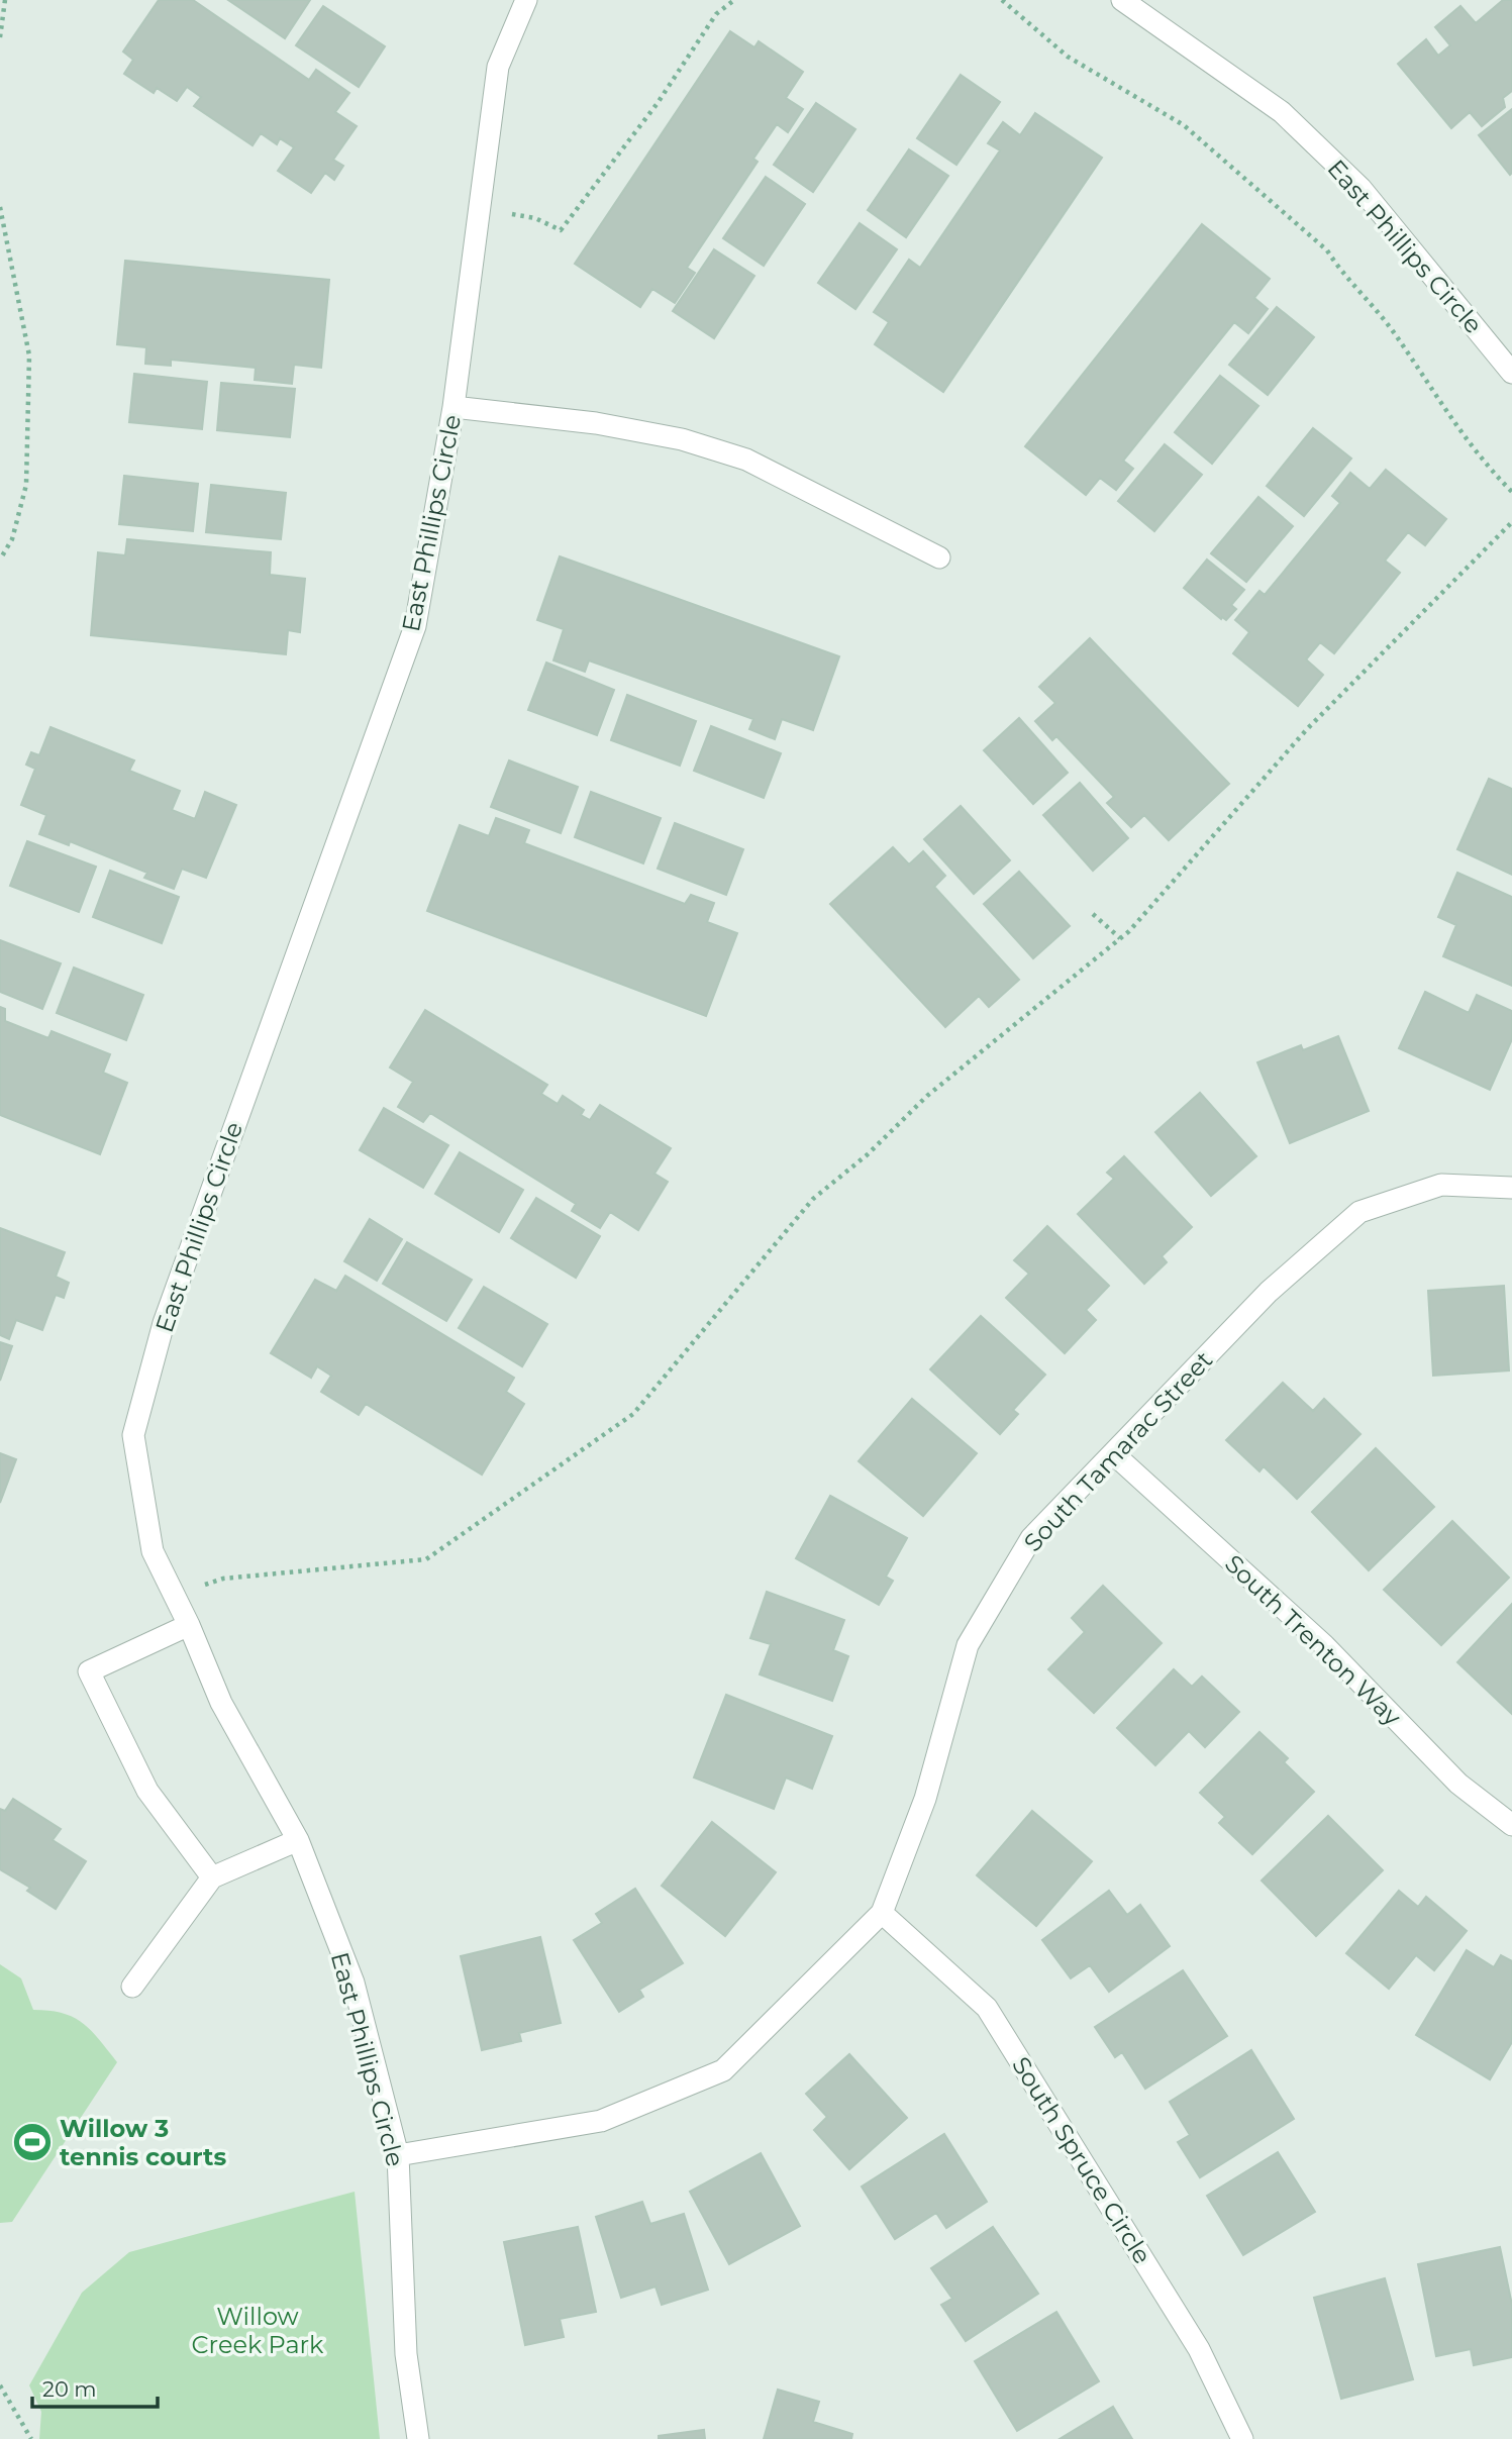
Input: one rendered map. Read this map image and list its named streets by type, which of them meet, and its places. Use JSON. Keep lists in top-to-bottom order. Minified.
{"streets":{"street":["East Phillips Circle","South Tamarac Street","South Trenton Way","South Spruce Circle"]},"crossings":[["East Phillips Circle","South Tamarac Street"],["South Tamarac Street","South Trenton Way"],["South Tamarac Street","South Spruce Circle"]],"parks":["Willow Creek Park"],"places":{"sports":["Willow 3 tennis courts"]},"scale_bar":"20 m"}
